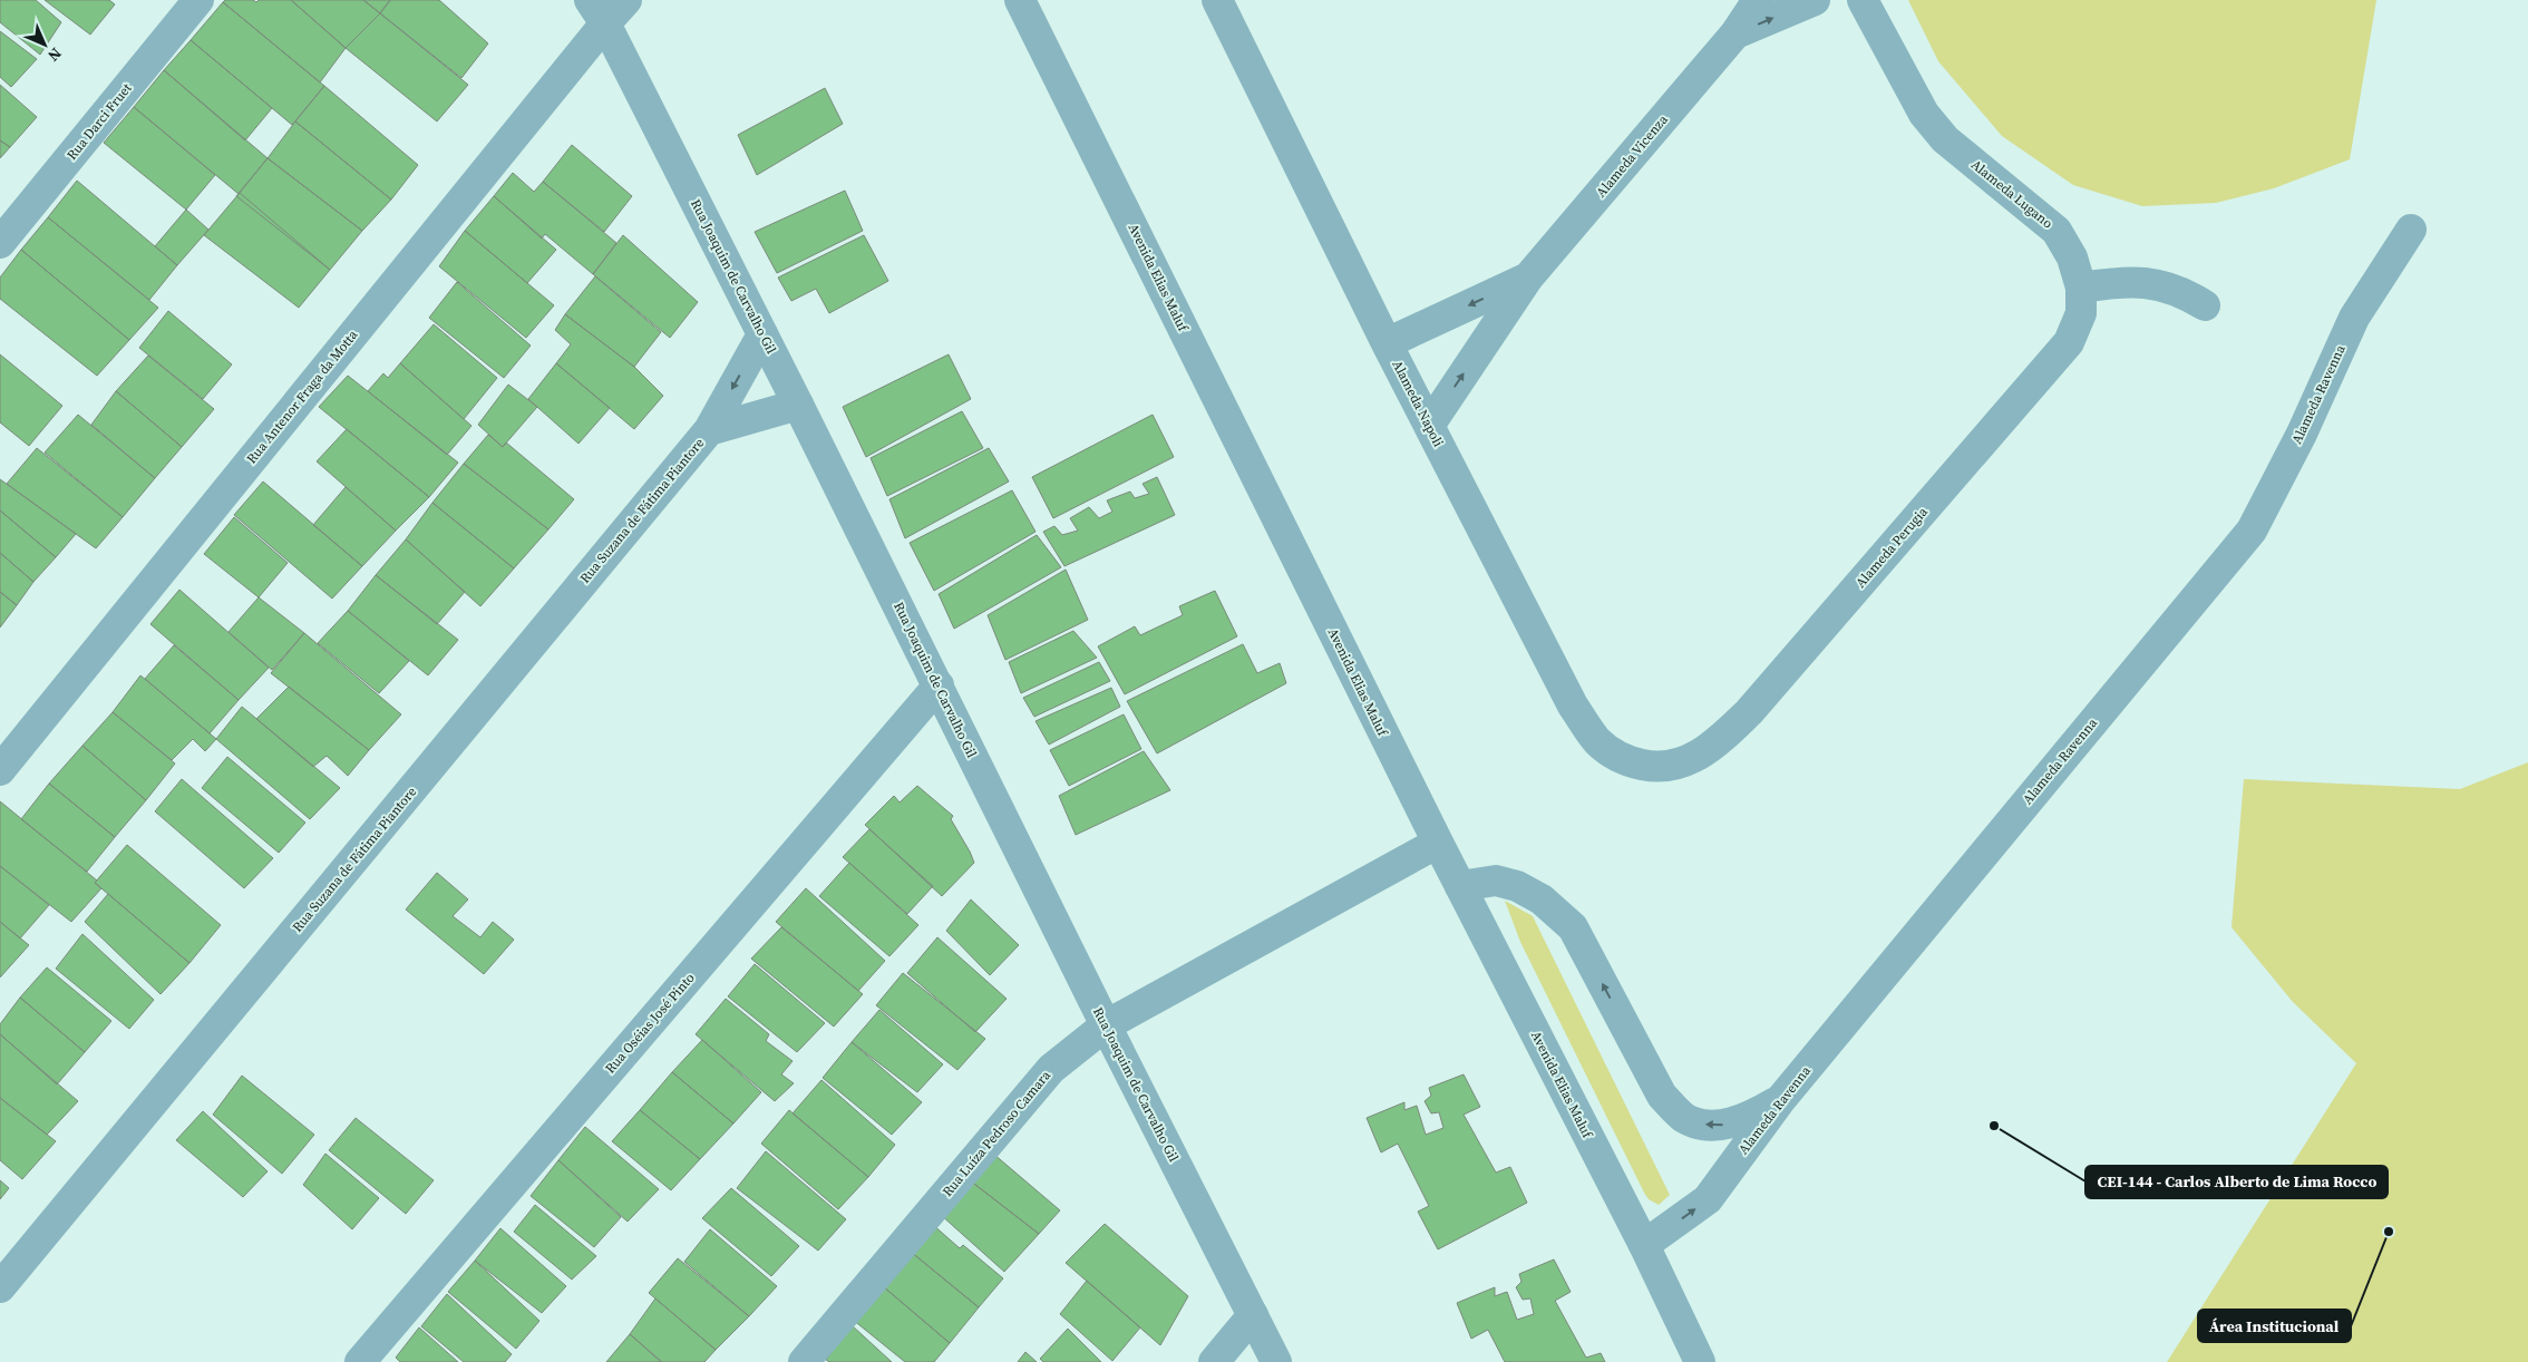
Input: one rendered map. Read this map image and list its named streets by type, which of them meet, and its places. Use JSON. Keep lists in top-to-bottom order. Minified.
{"streets":{"street":["Rua Darci Fruet","Alameda Vicenza","Alameda Lugano","Rua Joaquim de Carvalho Gil","Avenida Elias Maluf","Alameda Ravenna","Rua Antenor Fraga da Motta","Alameda Napoli","Rua Suzana de Fátima Piantore","Alameda Perugia","Rua Oséias José Pinto","Rua Luíza Pedroso Camara"]},"crossings":[["Alameda Vicenza","Alameda Napoli"],["Alameda Lugano","Alameda Perugia"],["Rua Joaquim de Carvalho Gil","Rua Antenor Fraga da Motta"],["Rua Joaquim de Carvalho Gil","Rua Suzana de Fátima Piantore"],["Rua Joaquim de Carvalho Gil","Rua Oséias José Pinto"],["Rua Joaquim de Carvalho Gil","Rua Luíza Pedroso Camara"],["Avenida Elias Maluf","Alameda Ravenna"],["Avenida Elias Maluf","Rua Luíza Pedroso Camara"],["Alameda Napoli","Alameda Perugia"]],"places":["CEI-144 - Carlos Alberto de Lima Rocco","Área Institucional"],"north":"bottom right"}
